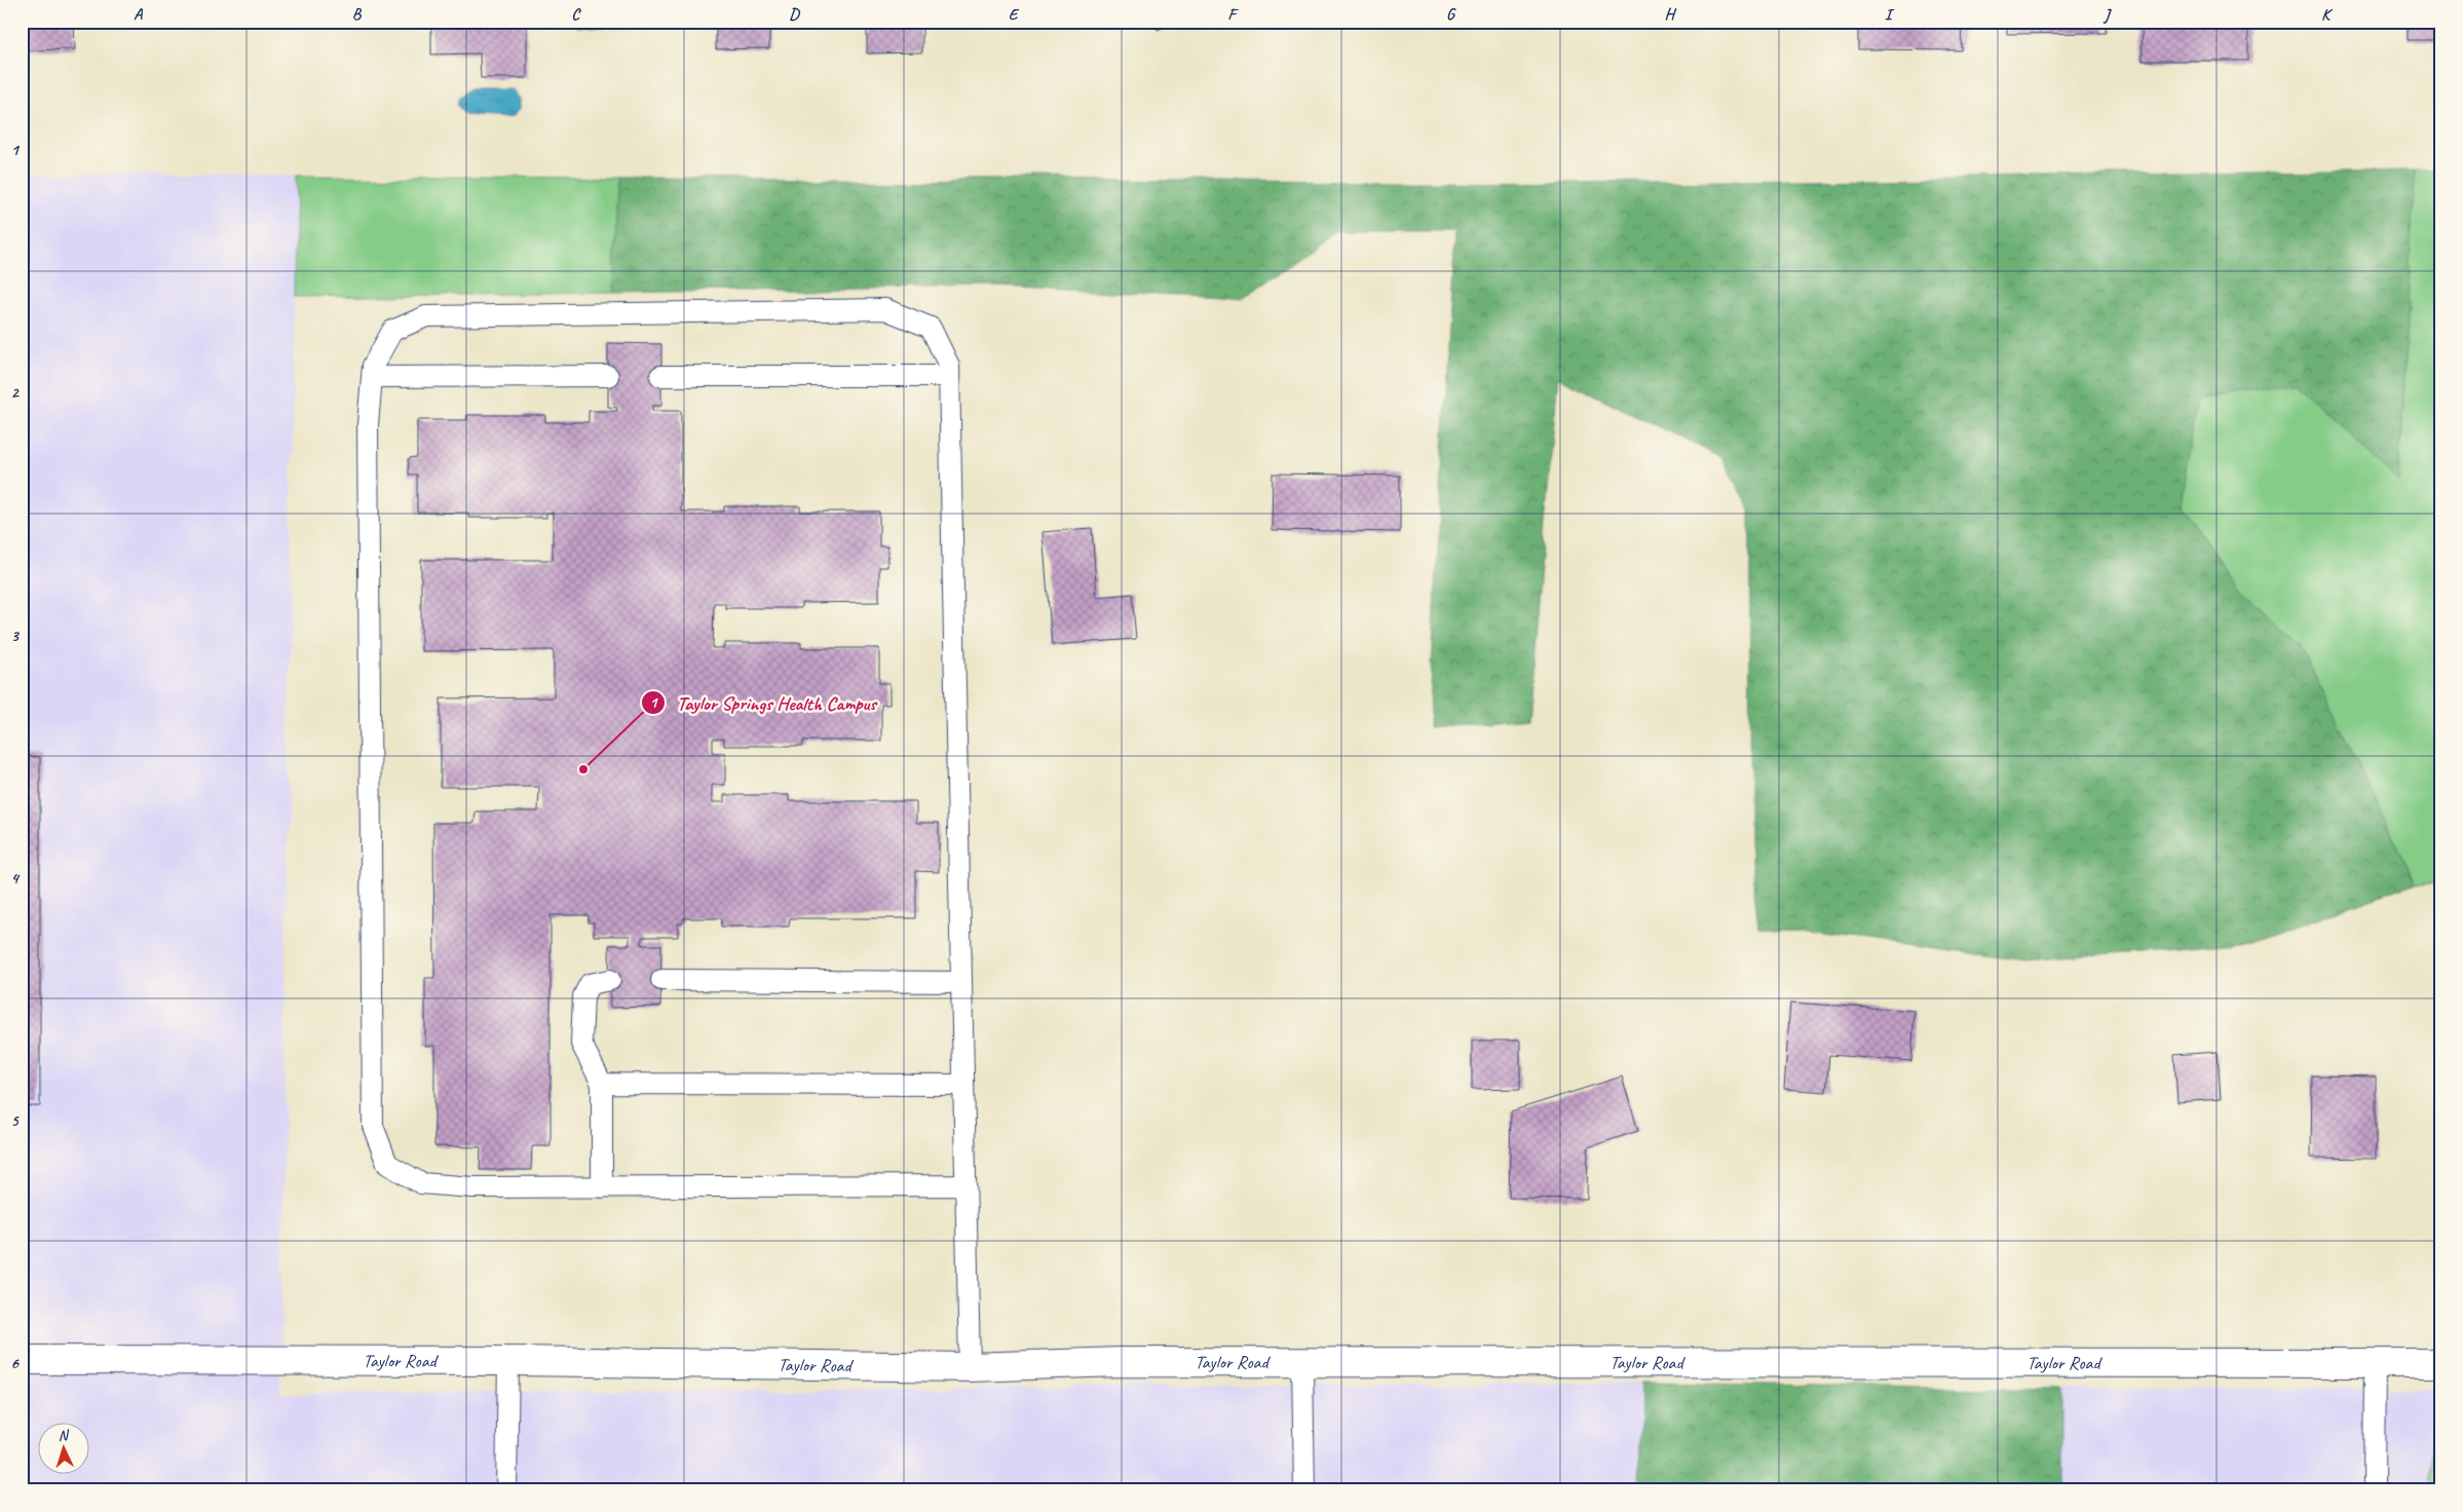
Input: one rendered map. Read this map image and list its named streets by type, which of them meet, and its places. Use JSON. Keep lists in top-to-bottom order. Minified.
{"streets":{"main road":["Taylor Road"]},"places":["Taylor Springs Health Campus"],"north":"top","grid":{"columns":["A","B","C","D","E","F","G","H","I","J","K"],"rows":["1","2","3","4","5","6"]}}
